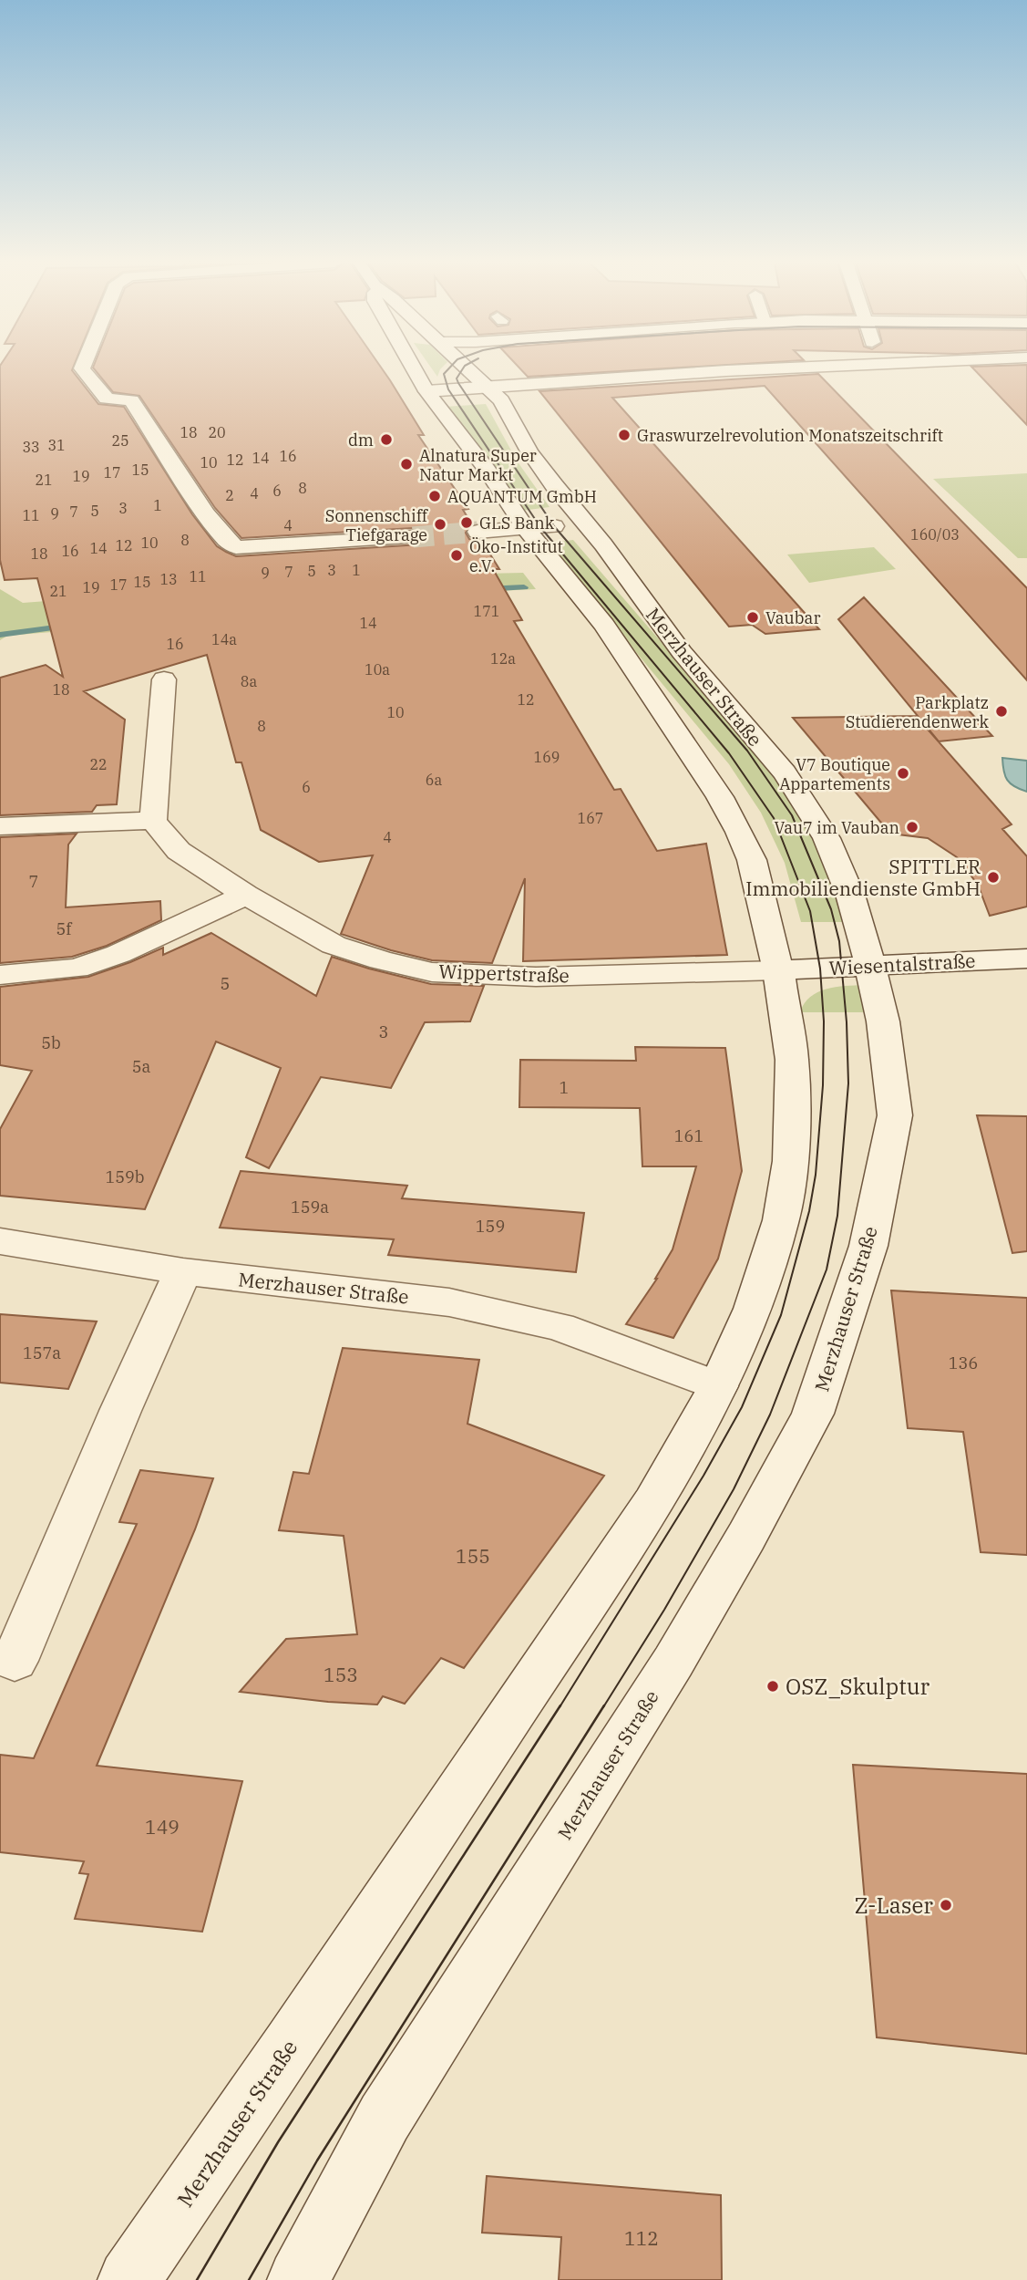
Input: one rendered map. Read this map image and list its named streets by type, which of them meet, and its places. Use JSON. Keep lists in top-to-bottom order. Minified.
{"streets":{"main road":["Merzhauser Straße","Wiesentalstraße","Wippertstraße"]},"crossings":[["Merzhauser Straße","Wiesentalstraße"],["Merzhauser Straße","Wippertstraße"],["Wiesentalstraße","Wippertstraße"]],"places":["Graswurzelrevolution Monatszeitschrift","dm","Alnatura Super Natur Markt","AQUANTUM GmbH","GLS Bank","Sonnenschiff Tiefgarage","Öko-Institut e.V.","Vaubar","Parkplatz Studierendenwerk","V7 Boutique Appartements","Vau7 im Vauban","SPITTLER Immobiliendienste GmbH","OSZ_Skulptur","Z-Laser"],"house_numbers":["18","20","25","31","33","16","14","12","10","15","17","19","21","8","6","4","2","1","3","5","7","9","11","4","160/03","8","10","12","14","16","18","3","1","5","7","9","11","13","15","17","19","21","171","14","14a","16","12a","10a","8a","18","12","10","8","169","22","6a","6","167","4","7","5f","5","3","5b","5a","1","161","159b","159a","159","157a","136","155","153","149","112"]}
